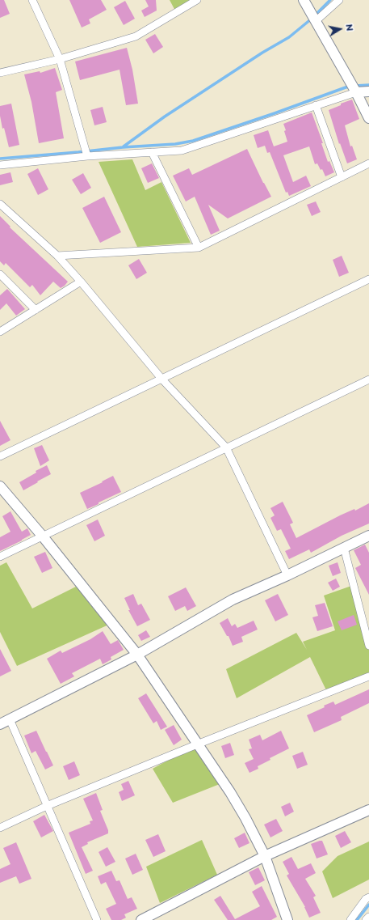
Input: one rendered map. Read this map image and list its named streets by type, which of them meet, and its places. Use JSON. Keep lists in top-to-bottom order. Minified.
{"north":"right"}
